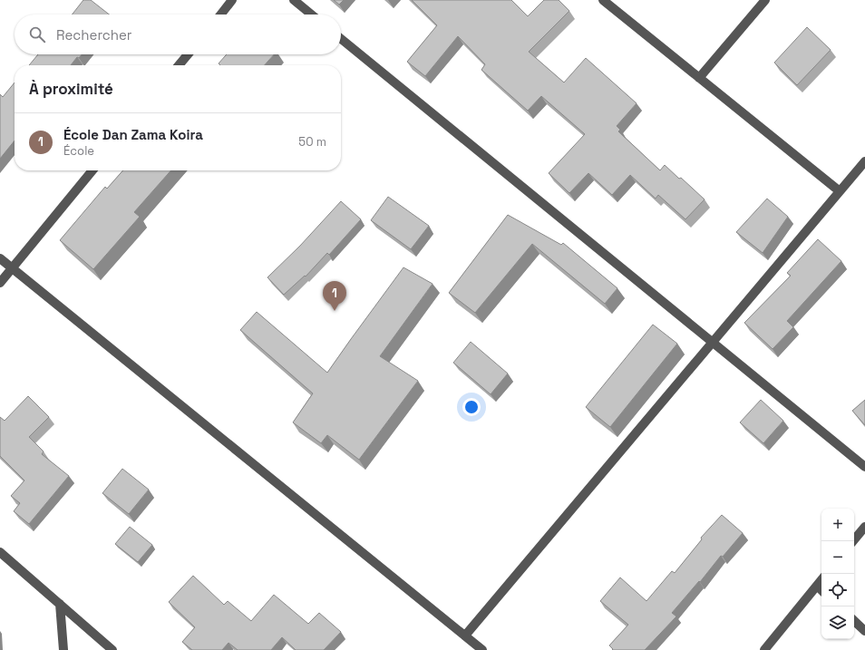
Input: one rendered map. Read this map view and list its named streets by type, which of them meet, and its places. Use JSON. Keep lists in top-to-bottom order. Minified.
{"page":{"search":"Rechercher","heading":"À proximité","list":[{"mark":"1","name":"École Dan Zama Koira","note":"École","value":"50 m"}],"pins":"1","map_buttons":["+","−"]}}
